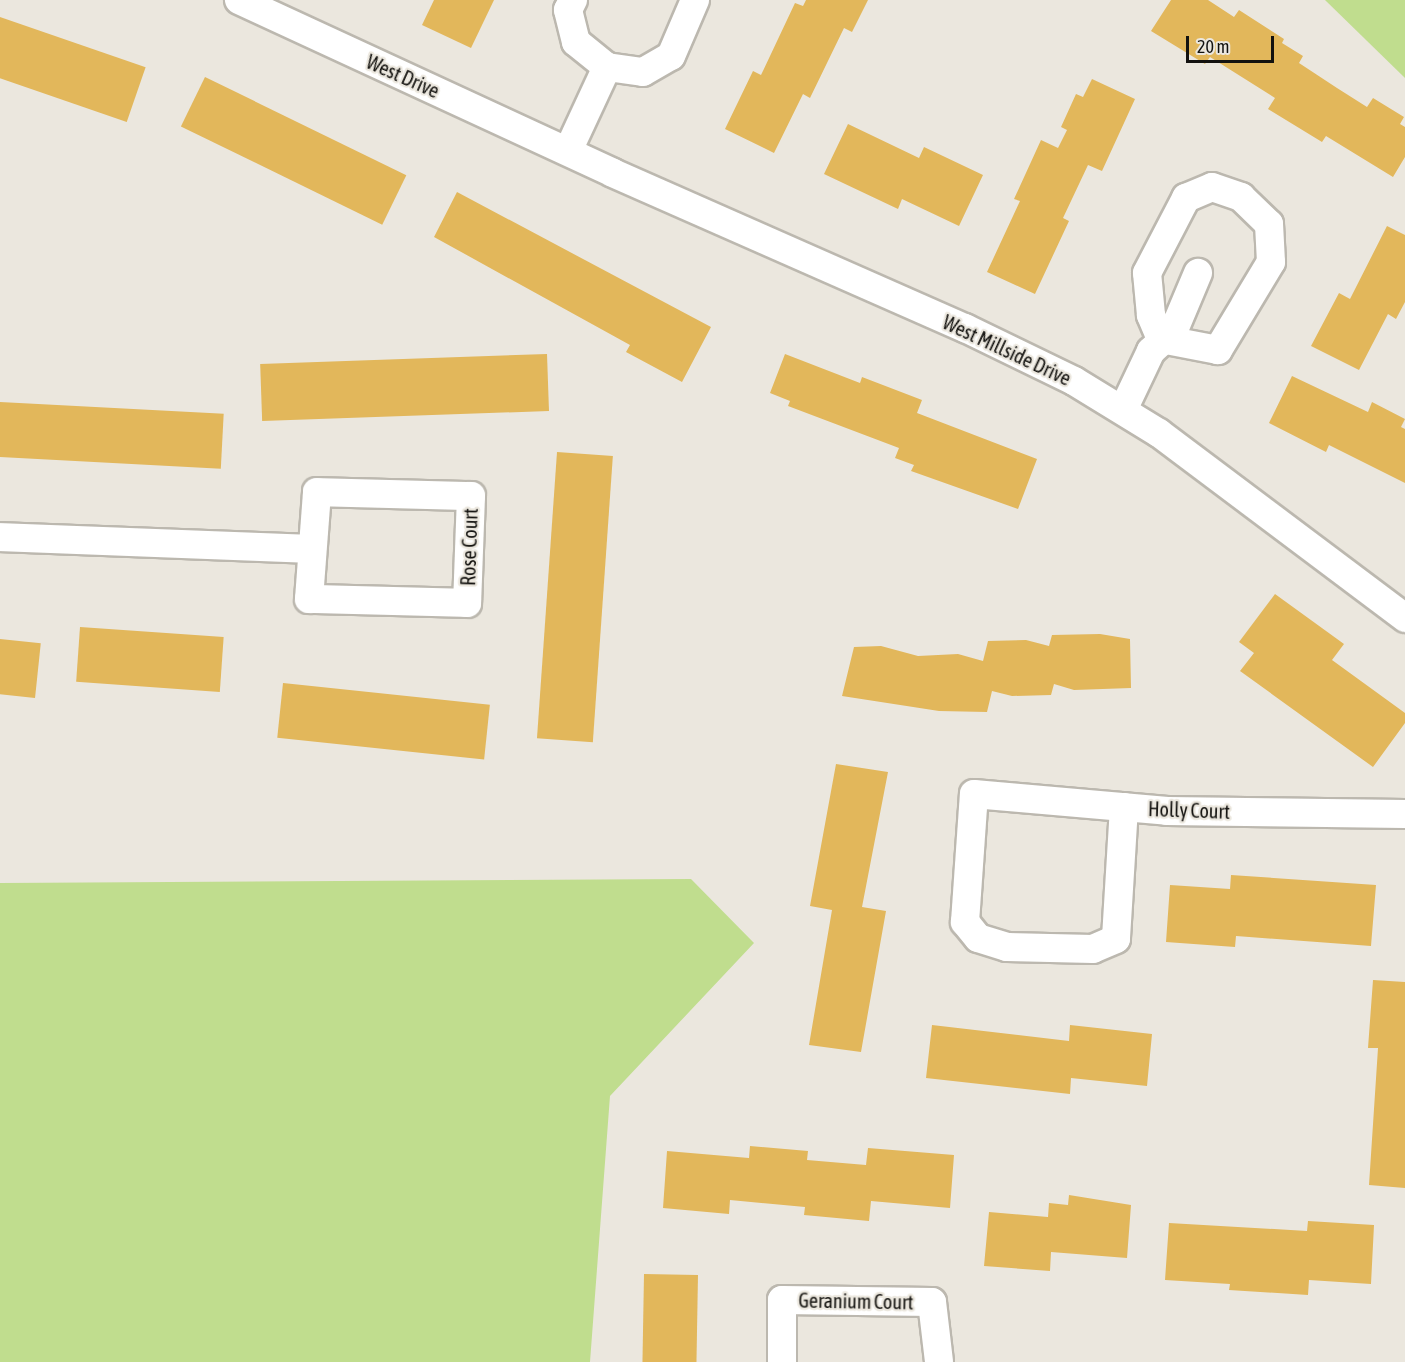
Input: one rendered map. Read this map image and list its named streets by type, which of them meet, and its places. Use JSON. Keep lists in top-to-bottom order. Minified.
{"streets":{"street":["West Drive","West Millside Drive","Rose Court","Holly Court","Geranium Court"]},"crossings":[["West Drive","West Millside Drive"]],"scale_bar":"20 m"}
